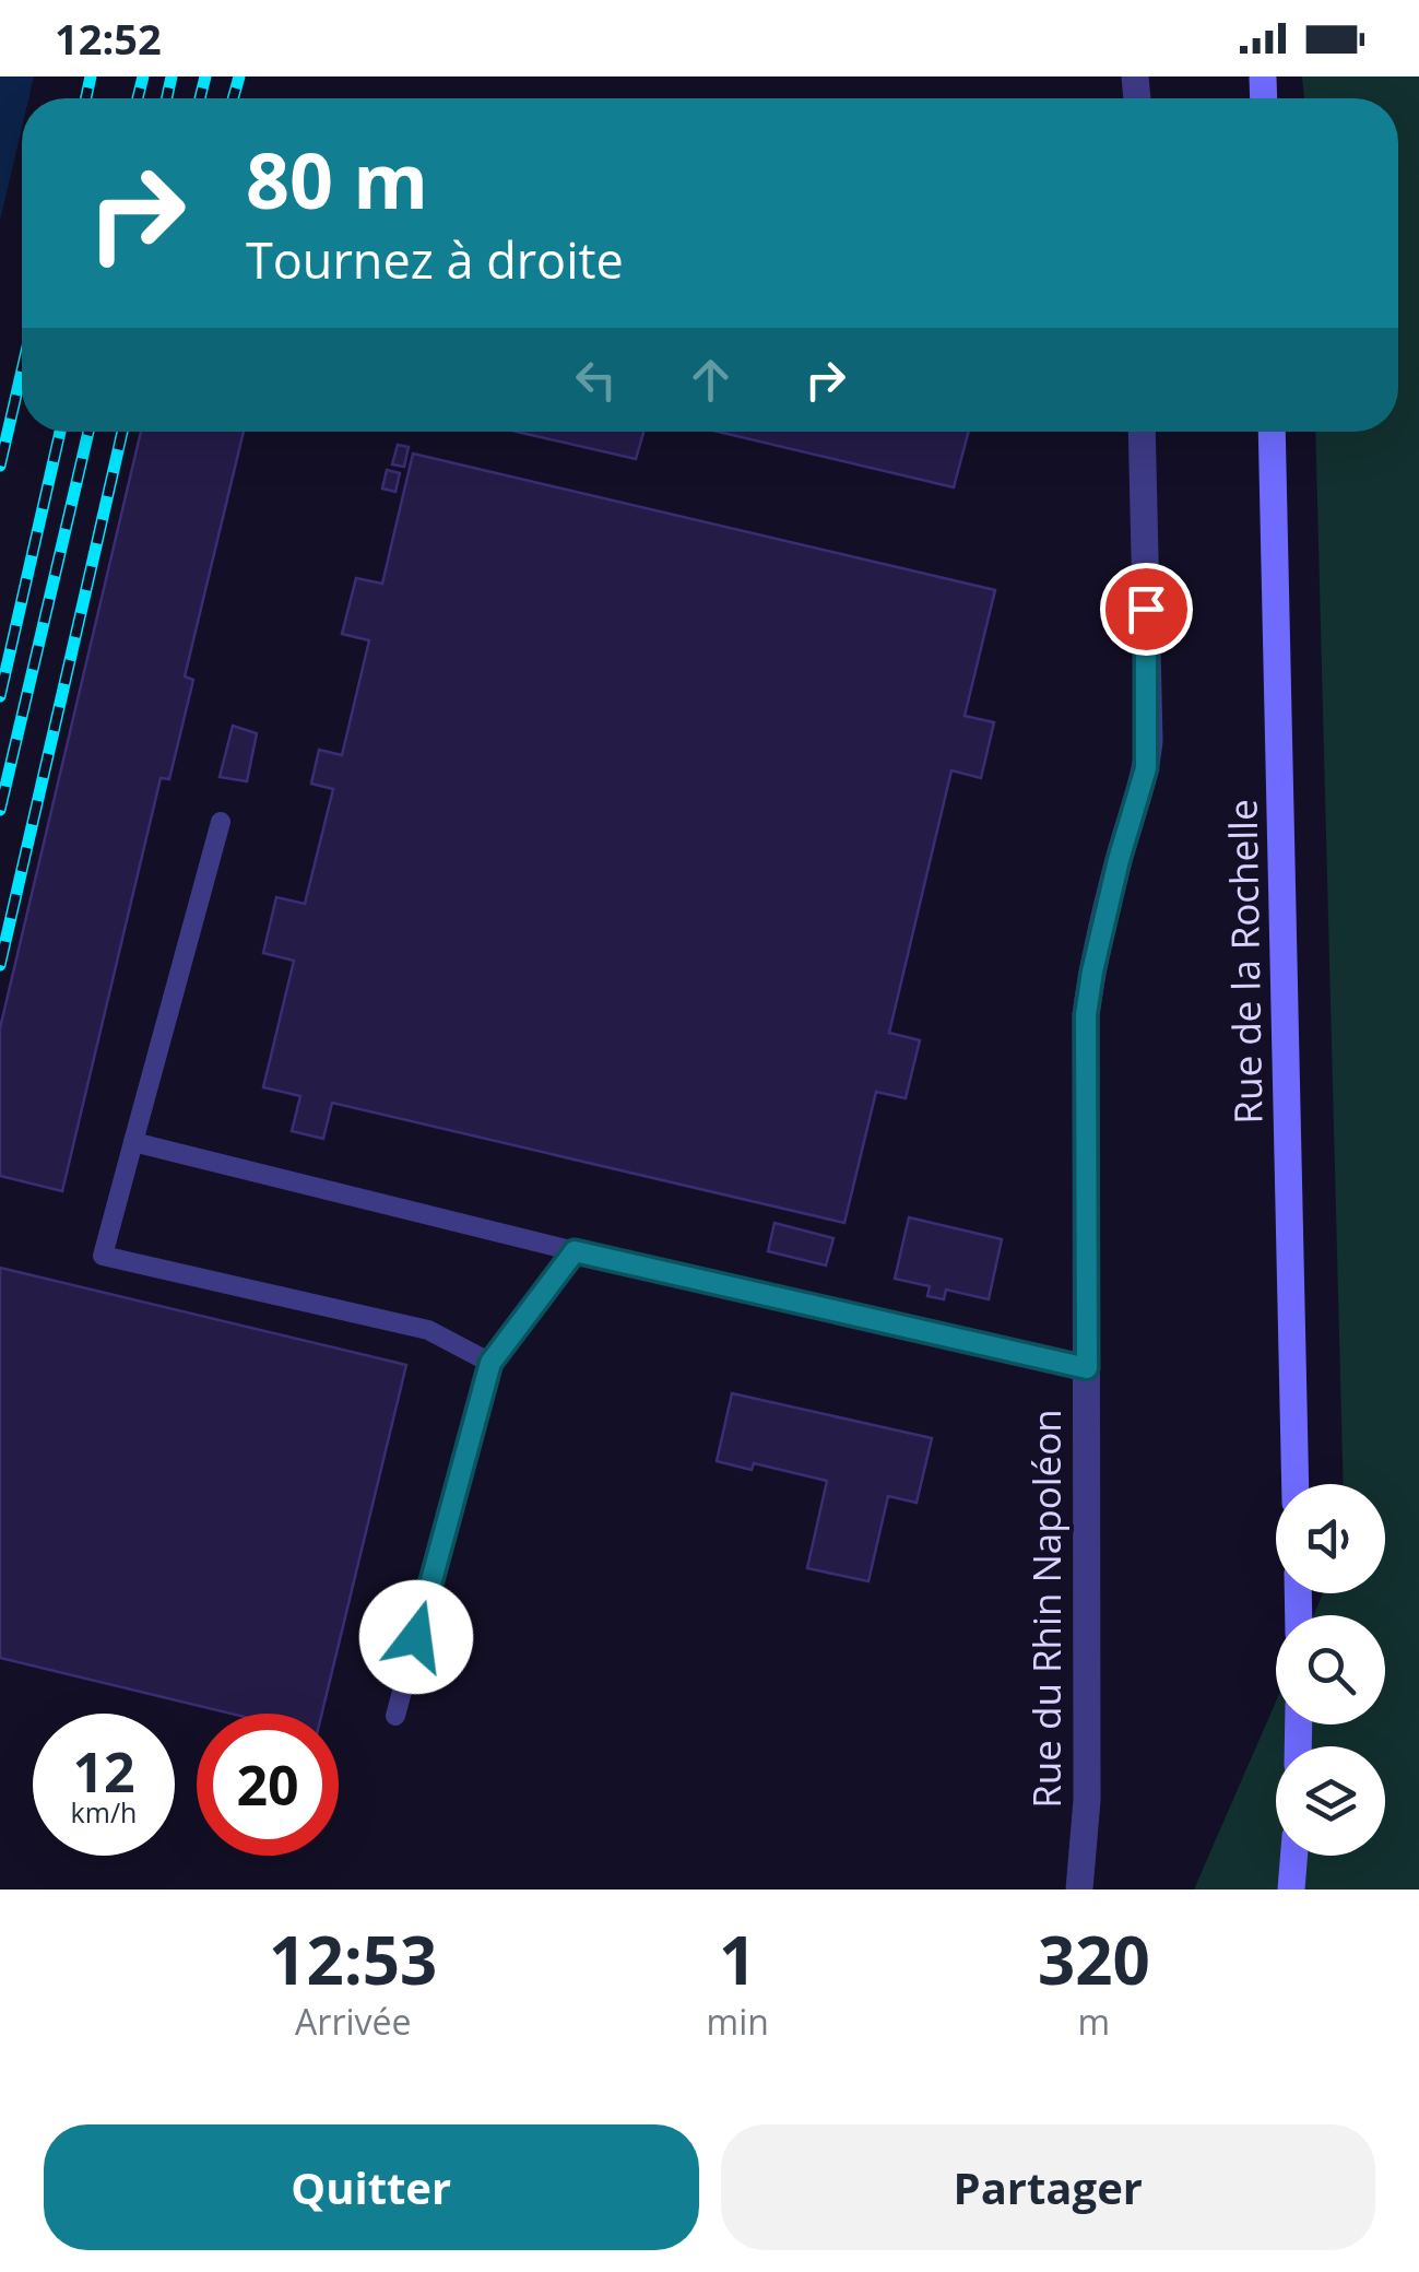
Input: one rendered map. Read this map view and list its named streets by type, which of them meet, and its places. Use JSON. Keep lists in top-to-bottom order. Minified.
{"streets":{"main road":["Rue de la Rochelle"],"street":["Rue du Rhin Napoléon"]},"page":{"status":"12:52","turn":["80 m","Tournez à droite"],"speed":"12 km/h","limit":"20","eta":["12:53","Arrivée","1","min","320","m"],"buttons":["Quitter","Partager"]}}
